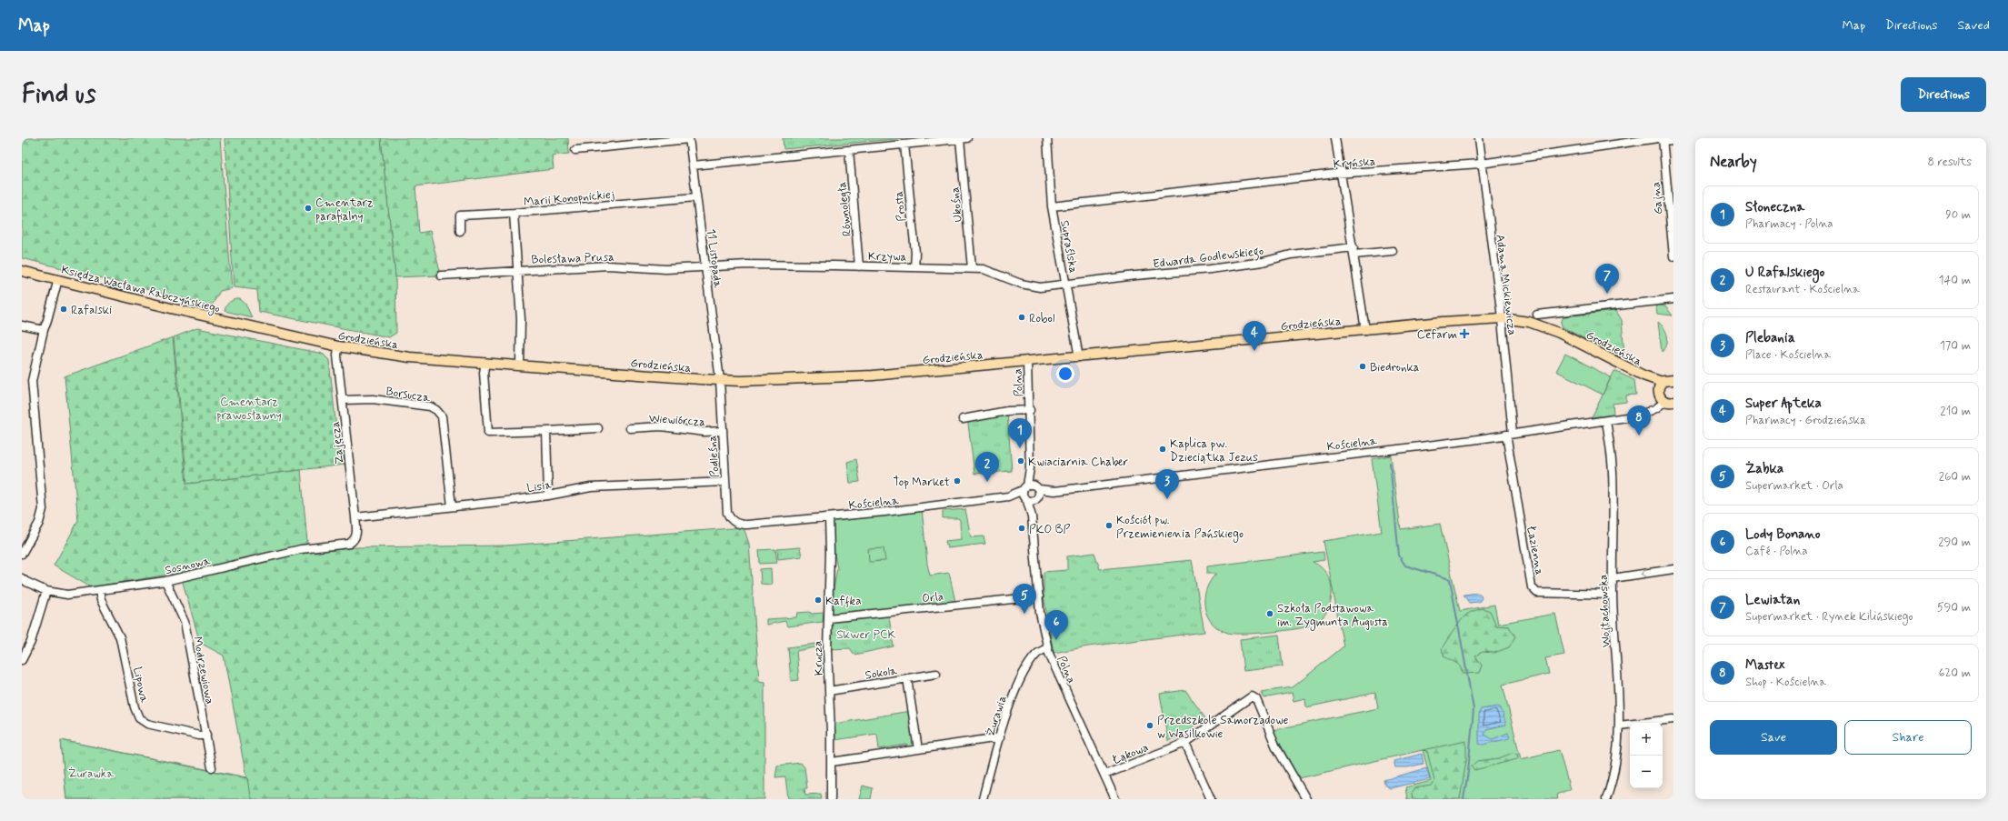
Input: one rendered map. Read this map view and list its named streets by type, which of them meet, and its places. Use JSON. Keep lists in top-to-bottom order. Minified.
{"streets":{"main road":["Księdza Wacława Rabczyńskiego","Grodzieńska"],"street":["Kryńska","Marii Konopnickiej","Gajna","Ukośna","Prosta","Równoległa","Supraślska","Krzywa","Edwarda Godlewskiego","Bolesława Prusa","11 Listopada","Adama Mickiewicza","Polna","Borsucza","Wiewiórcza","Zajęcza","Kościelna","Podleśna","Lisia","Łazienna","Sosnowa","Orla","Wojtachowska","Krucza","Modrzewiowa","Sokola","Lipowa","Żurawia","Łąkowa"]},"crossings":[["Kryńska","Gajna"],["Kryńska","Supraślska"],["Kryńska","Adama Mickiewicza"],["Marii Konopnickiej","11 Listopada"],["Ukośna","Krzywa"],["Prosta","Krzywa"],["Równoległa","Krzywa"],["Supraślska","Krzywa"],["Supraślska","Edwarda Godlewskiego"],["Supraślska","Grodzieńska"],["Krzywa","Edwarda Godlewskiego"],["Krzywa","Bolesława Prusa"],["Krzywa","11 Listopada"],["Bolesława Prusa","11 Listopada"],["11 Listopada","Grodzieńska"],["11 Listopada","Podleśna"],["Adama Mickiewicza","Grodzieńska"],["Adama Mickiewicza","Kościelna"],["Adama Mickiewicza","Łazienna"],["Księdza Wacława Rabczyńskiego","Grodzieńska"],["Grodzieńska","Polna"],["Grodzieńska","Zajęcza"],["Grodzieńska","Podleśna"],["Polna","Kościelna"],["Polna","Orla"],["Polna","Żurawia"],["Polna","Łąkowa"],["Borsucza","Zajęcza"],["Borsucza","Lisia"],["Wiewiórcza","Podleśna"],["Zajęcza","Lisia"],["Zajęcza","Sosnowa"],["Kościelna","Podleśna"],["Kościelna","Łazienna"],["Kościelna","Wojtachowska"],["Kościelna","Krucza"],["Podleśna","Lisia"],["Łazienna","Wojtachowska"],["Sosnowa","Modrzewiowa"],["Sosnowa","Lipowa"],["Orla","Krucza"],["Krucza","Sokola"],["Modrzewiowa","Lipowa"]],"parks":["Cmentarz prawosławny","Skwer PCK","Żurawka"],"places":{"other":["Cmentarz parafialny","Rafalski","Robol","Biedronka","Kaplica pw. Dzieciątka Jezus","Kwiaciarnia Chaber","Top Market","Kościół pw. Przemienienia Pańskiego","PKO BP","Kaffka","Szkoła Podstawowa im. Zygmunta Augusta","Przedszkole Samorządowe w Wasilkowie"],"health":["Cefarm"]},"page":{"header":"Map","nav":["Map","Directions","Saved"],"buttons":["Directions",["Save","Share"]],"title":"Find us","heading":["Nearby","8 results"],"list":[{"mark":"1","name":"Słoneczna","note":"Pharmacy · Polna","value":"90 m"},{"mark":"2","name":"U Rafalskiego","note":"Restaurant · Kościelna","value":"140 m"},{"mark":"3","name":"Plebania","note":"Place · Kościelna","value":"170 m"},{"mark":"4","name":"Super Apteka","note":"Pharmacy · Grodzieńska","value":"210 m"},{"mark":"5","name":"Żabka","note":"Supermarket · Orla","value":"260 m"},{"mark":"6","name":"Lody Bonano","note":"Café · Polna","value":"290 m"},{"mark":"7","name":"Lewiatan","note":"Supermarket · Rynek Kilińskiego","value":"590 m"},{"mark":"8","name":"Mastex","note":"Shop · Kościelna","value":"620 m"}],"pins":["7","4","8","1","2","3","5","6"],"map_buttons":["+","−"]}}
